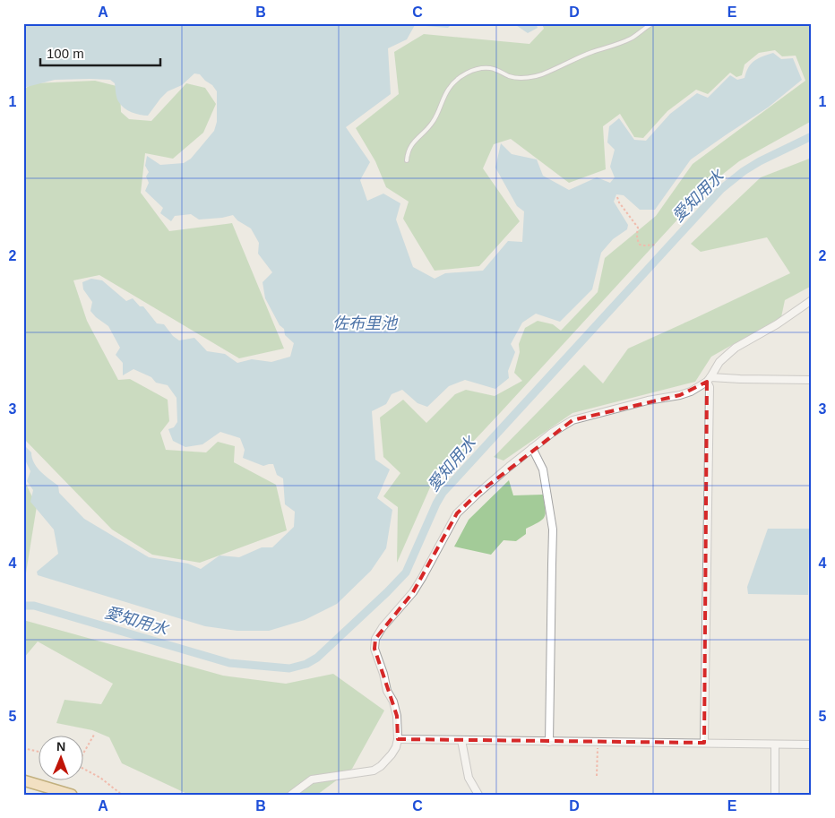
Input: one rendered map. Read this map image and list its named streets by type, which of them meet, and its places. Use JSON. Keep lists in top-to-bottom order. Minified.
{"water":["愛知用水","佐布里池"],"scale_bar":"100 m","north":"top","grid":{"columns":["A","B","C","D","E"],"rows":["1","2","3","4","5"]}}
